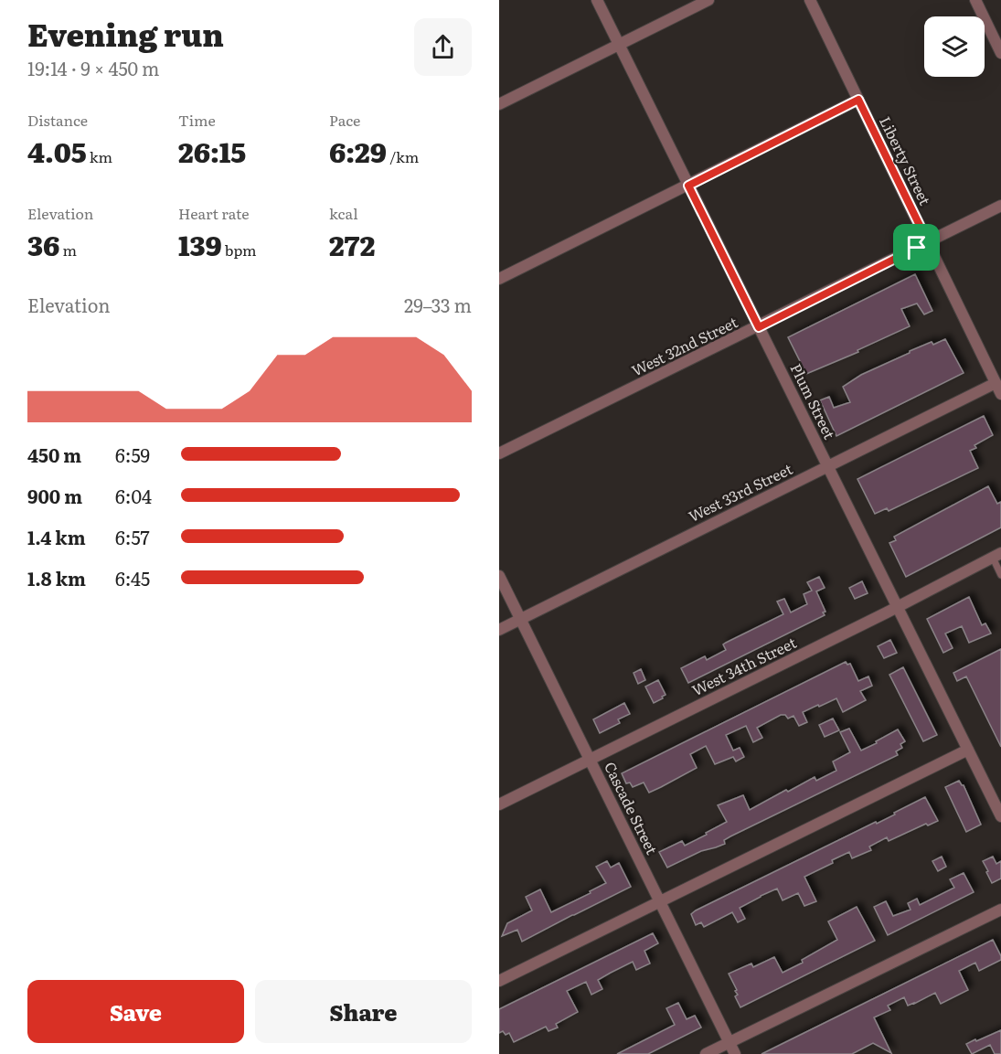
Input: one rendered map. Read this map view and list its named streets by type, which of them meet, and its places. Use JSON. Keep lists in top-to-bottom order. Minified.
{"streets":{"street":["Liberty Street","West 32nd Street","Plum Street","West 33rd Street","West 34th Street","Cascade Street"]},"crossings":[["Liberty Street","West 32nd Street"],["Liberty Street","West 33rd Street"],["West 32nd Street","Plum Street"],["Plum Street","West 33rd Street"],["Plum Street","West 34th Street"],["West 33rd Street","Cascade Street"],["West 34th Street","Cascade Street"]],"page":{"heading":["Evening run","19:14 · 9 × 450 m"],"stats":[["Distance","4.05 km"],["Time","26:15"],["Pace","6:29 /km"],["Elevation","36 m"],["Heart rate","139 bpm"],["kcal","272"]],"chart":["Elevation","29–33 m"],"list":[{"name":"450 m","note":"6:59"},{"name":"900 m","note":"6:04"},{"name":"1.4 km","note":"6:57"},{"name":"1.8 km","note":"6:45"}],"buttons":["Save","Share"]}}
